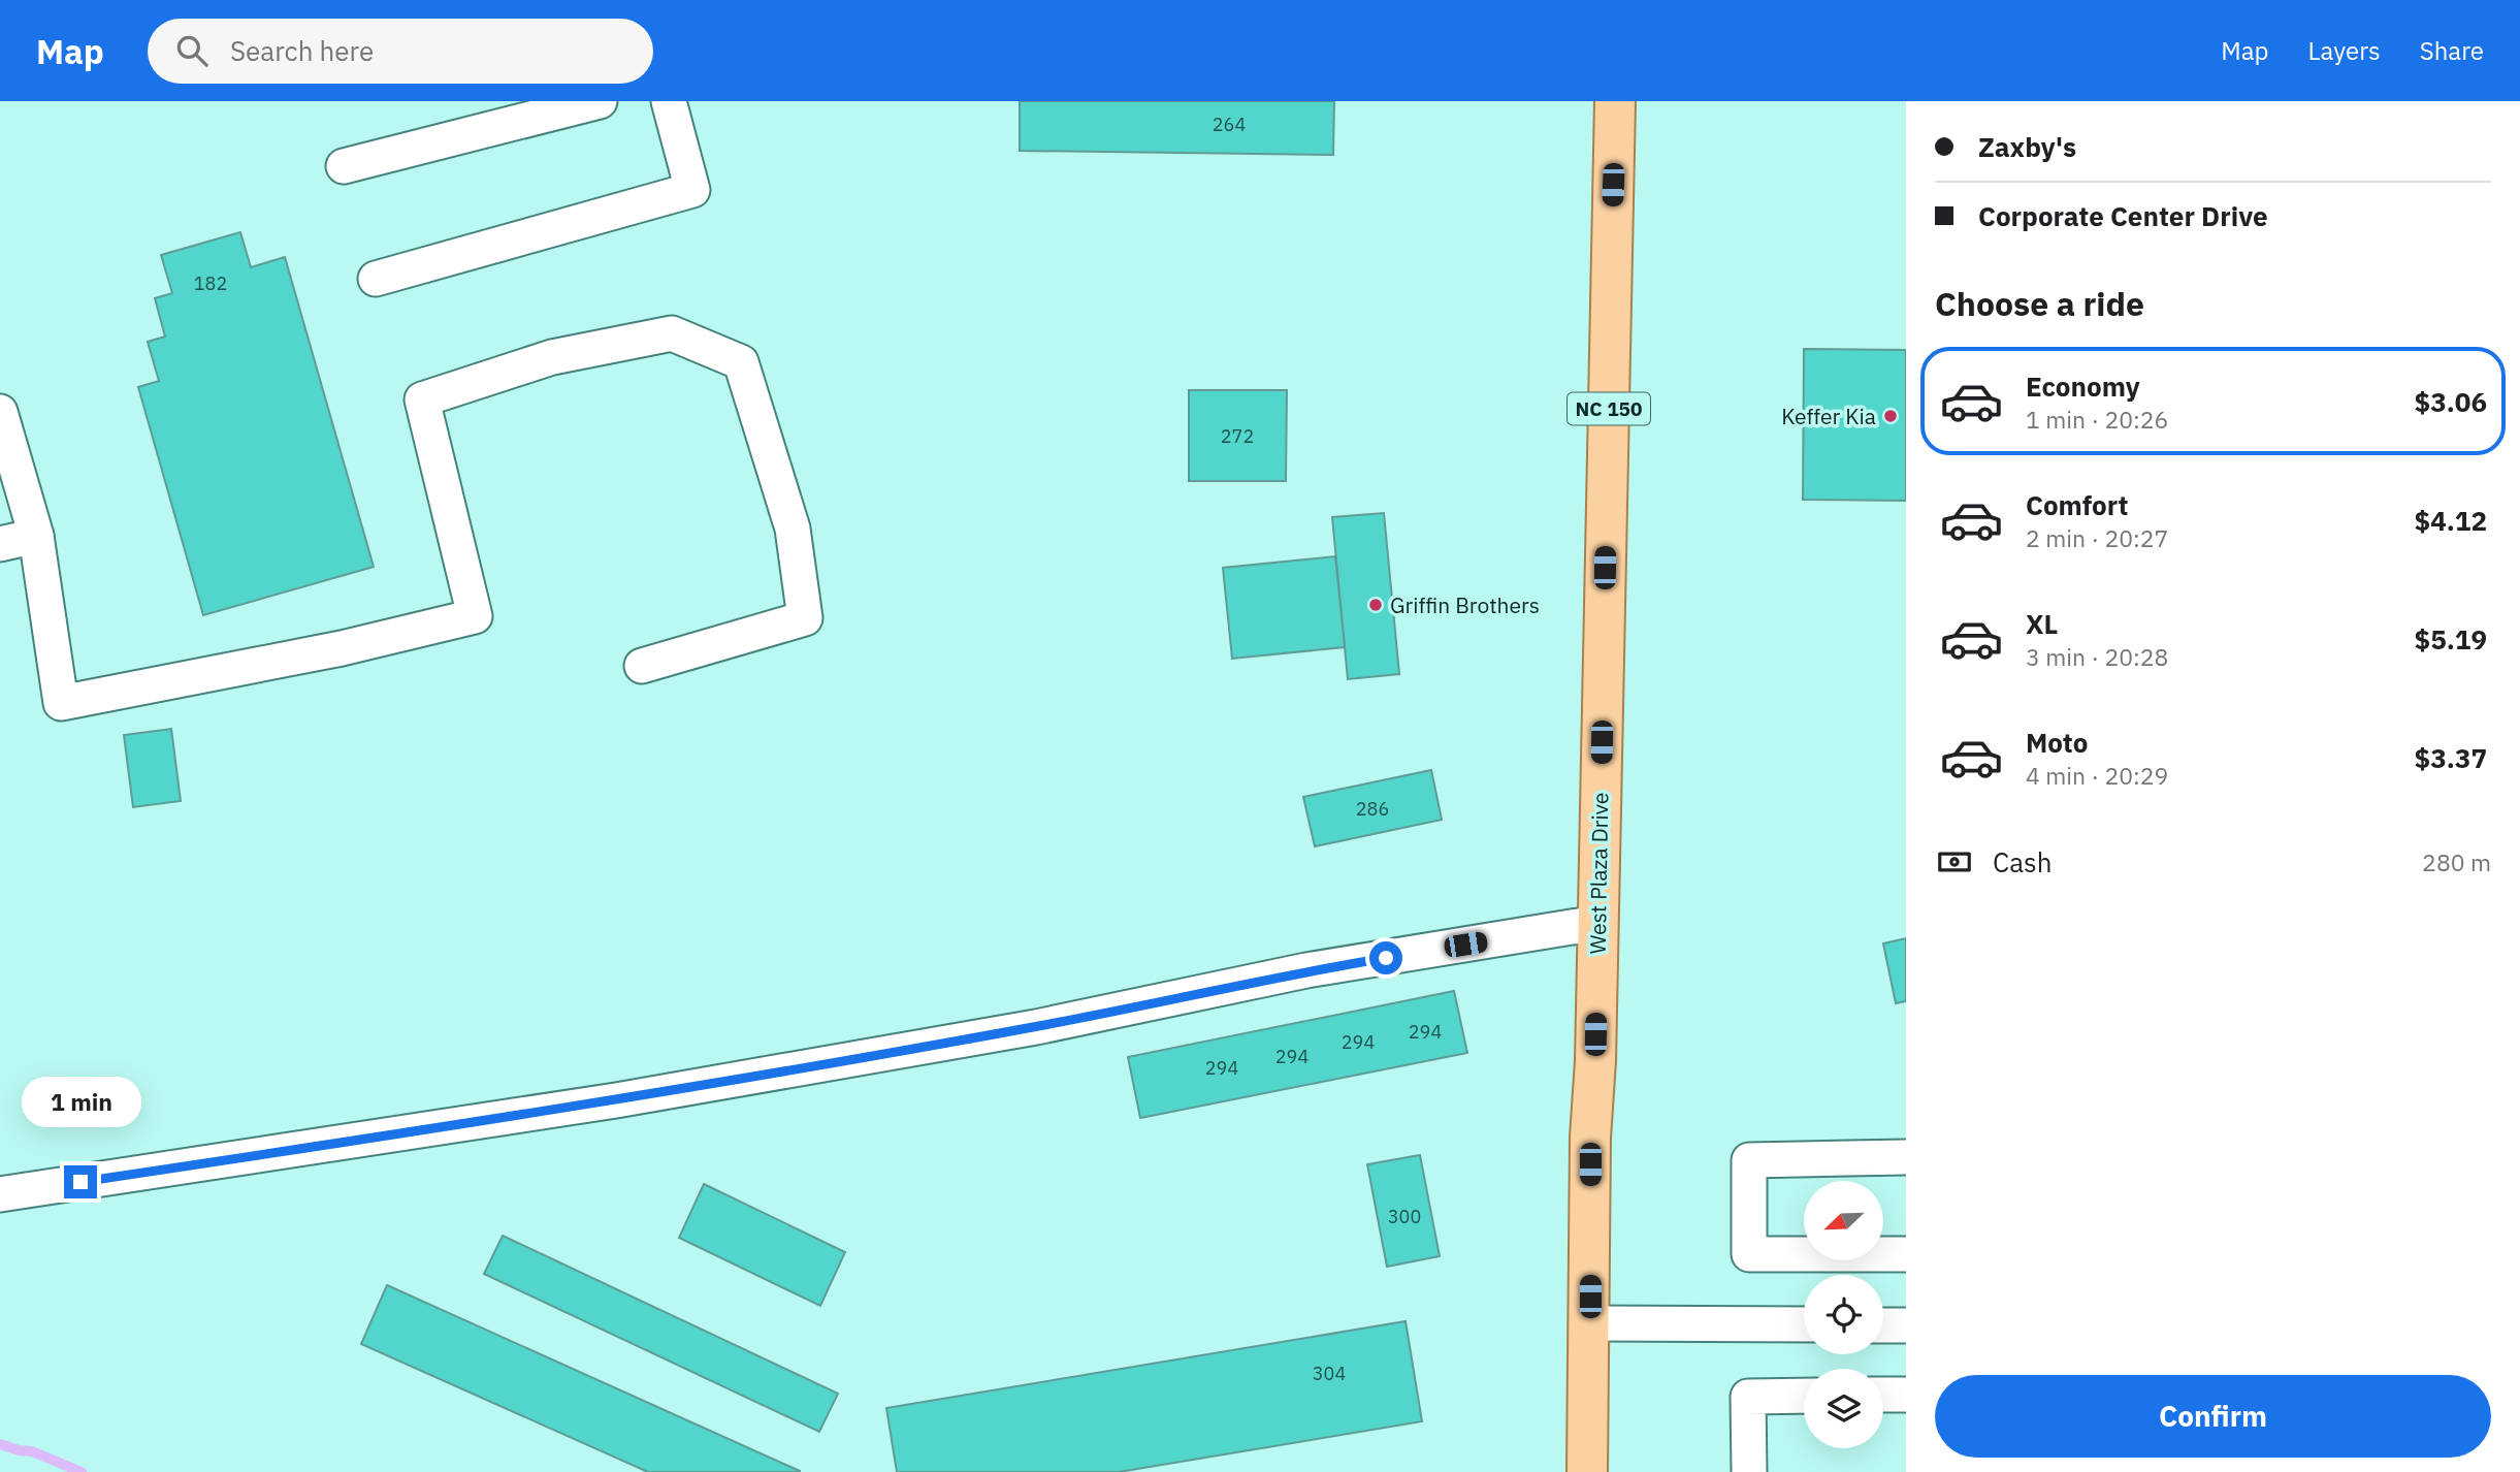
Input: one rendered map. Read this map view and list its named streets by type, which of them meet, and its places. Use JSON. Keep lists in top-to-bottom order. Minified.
{"streets":{"main road":["NC 150","West Plaza Drive"]},"places":["Keffer Kia","Griffin Brothers"],"house_numbers":["264","182","272","286","294","294","294","294","300","304"],"north":"bottom left","page":{"header":"Map","search":"Search here","nav":["Map","Layers","Share"],"banner":["Zaxby's","Corporate Center Drive"],"heading":"Choose a ride","list":[{"name":"Economy","note":"1 min · 20:26","value":"$3.06"},{"name":"Comfort","note":"2 min · 20:27","value":"$4.12"},{"name":"XL","note":"3 min · 20:28","value":"$5.19"},{"name":"Moto","note":"4 min · 20:29","value":"$3.37"}],"pay":["Cash","280 m"],"bubble":"1 min","buttons":"Confirm"}}
